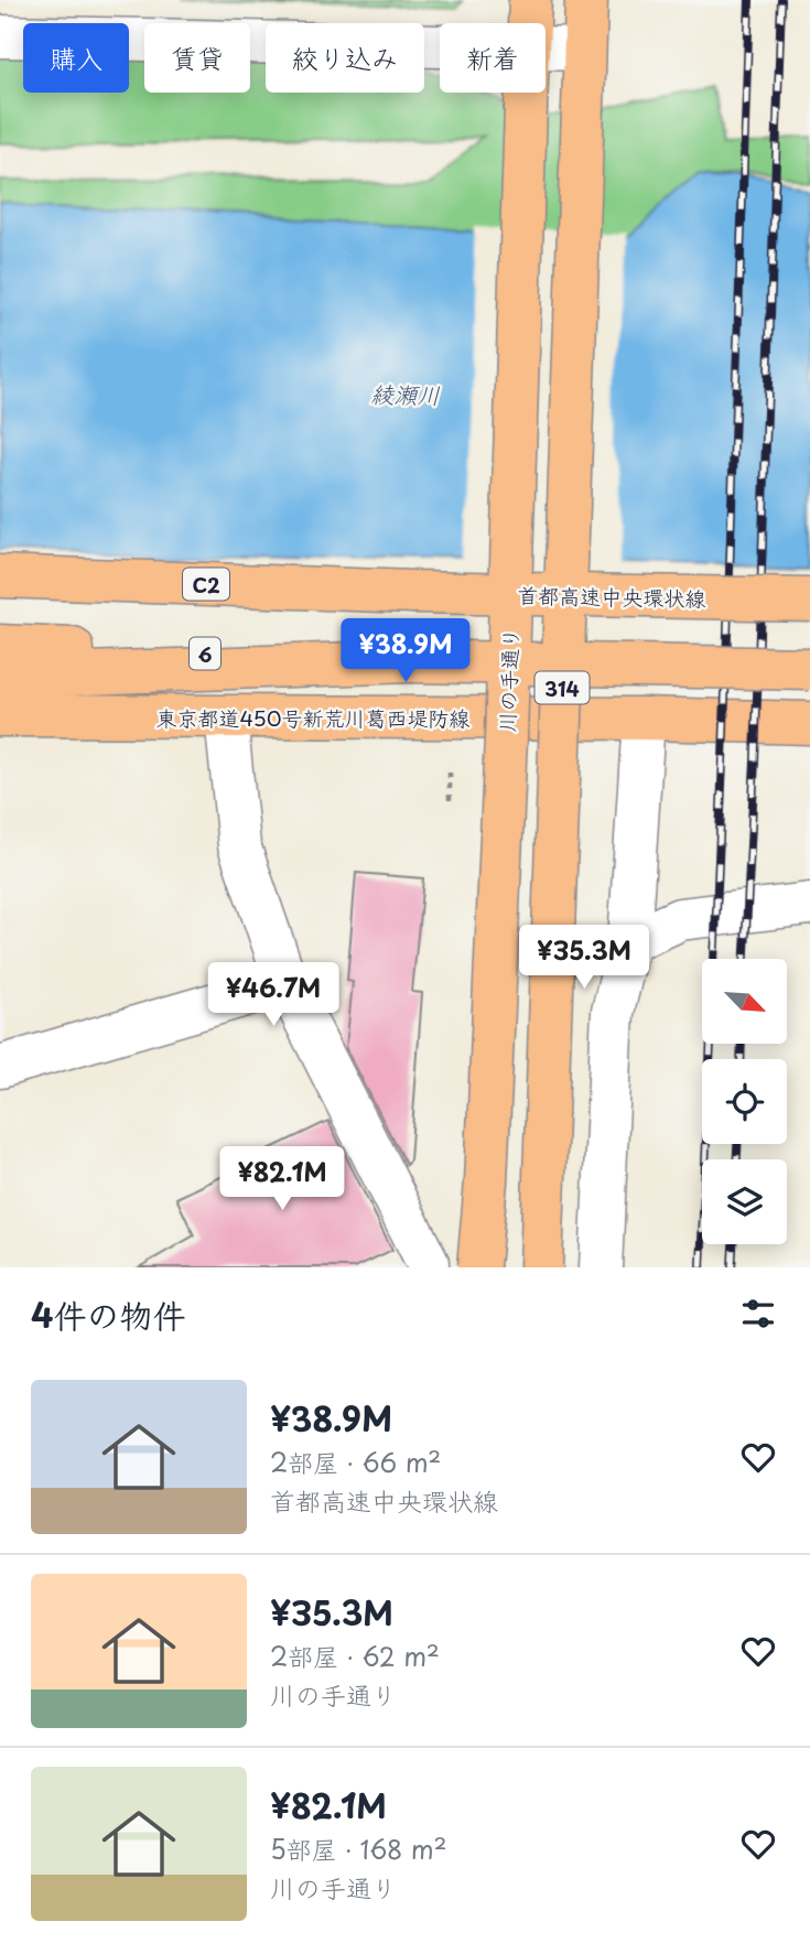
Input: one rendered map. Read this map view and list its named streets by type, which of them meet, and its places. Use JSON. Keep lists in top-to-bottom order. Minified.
{"streets":{"main road":["C2","首都高速中央環状線","6","川の手通り","314","東京都道450号新荒川葛西堤防線"]},"water":["綾瀬川"],"north":"bottom right","page":{"chip":["購入","賃貸","絞り込み","新着"],"price":["¥38.9M","¥35.3M","¥46.7M","¥82.1M"],"heading":"4件の物件","list":[{"name":"¥38.9M","note":"2部屋 · 66 m² · 首都高速中央環状線"},{"name":"¥35.3M","note":"2部屋 · 62 m² · 川の手通り"},{"name":"¥82.1M","note":"5部屋 · 168 m² · 川の手通り"}]}}
